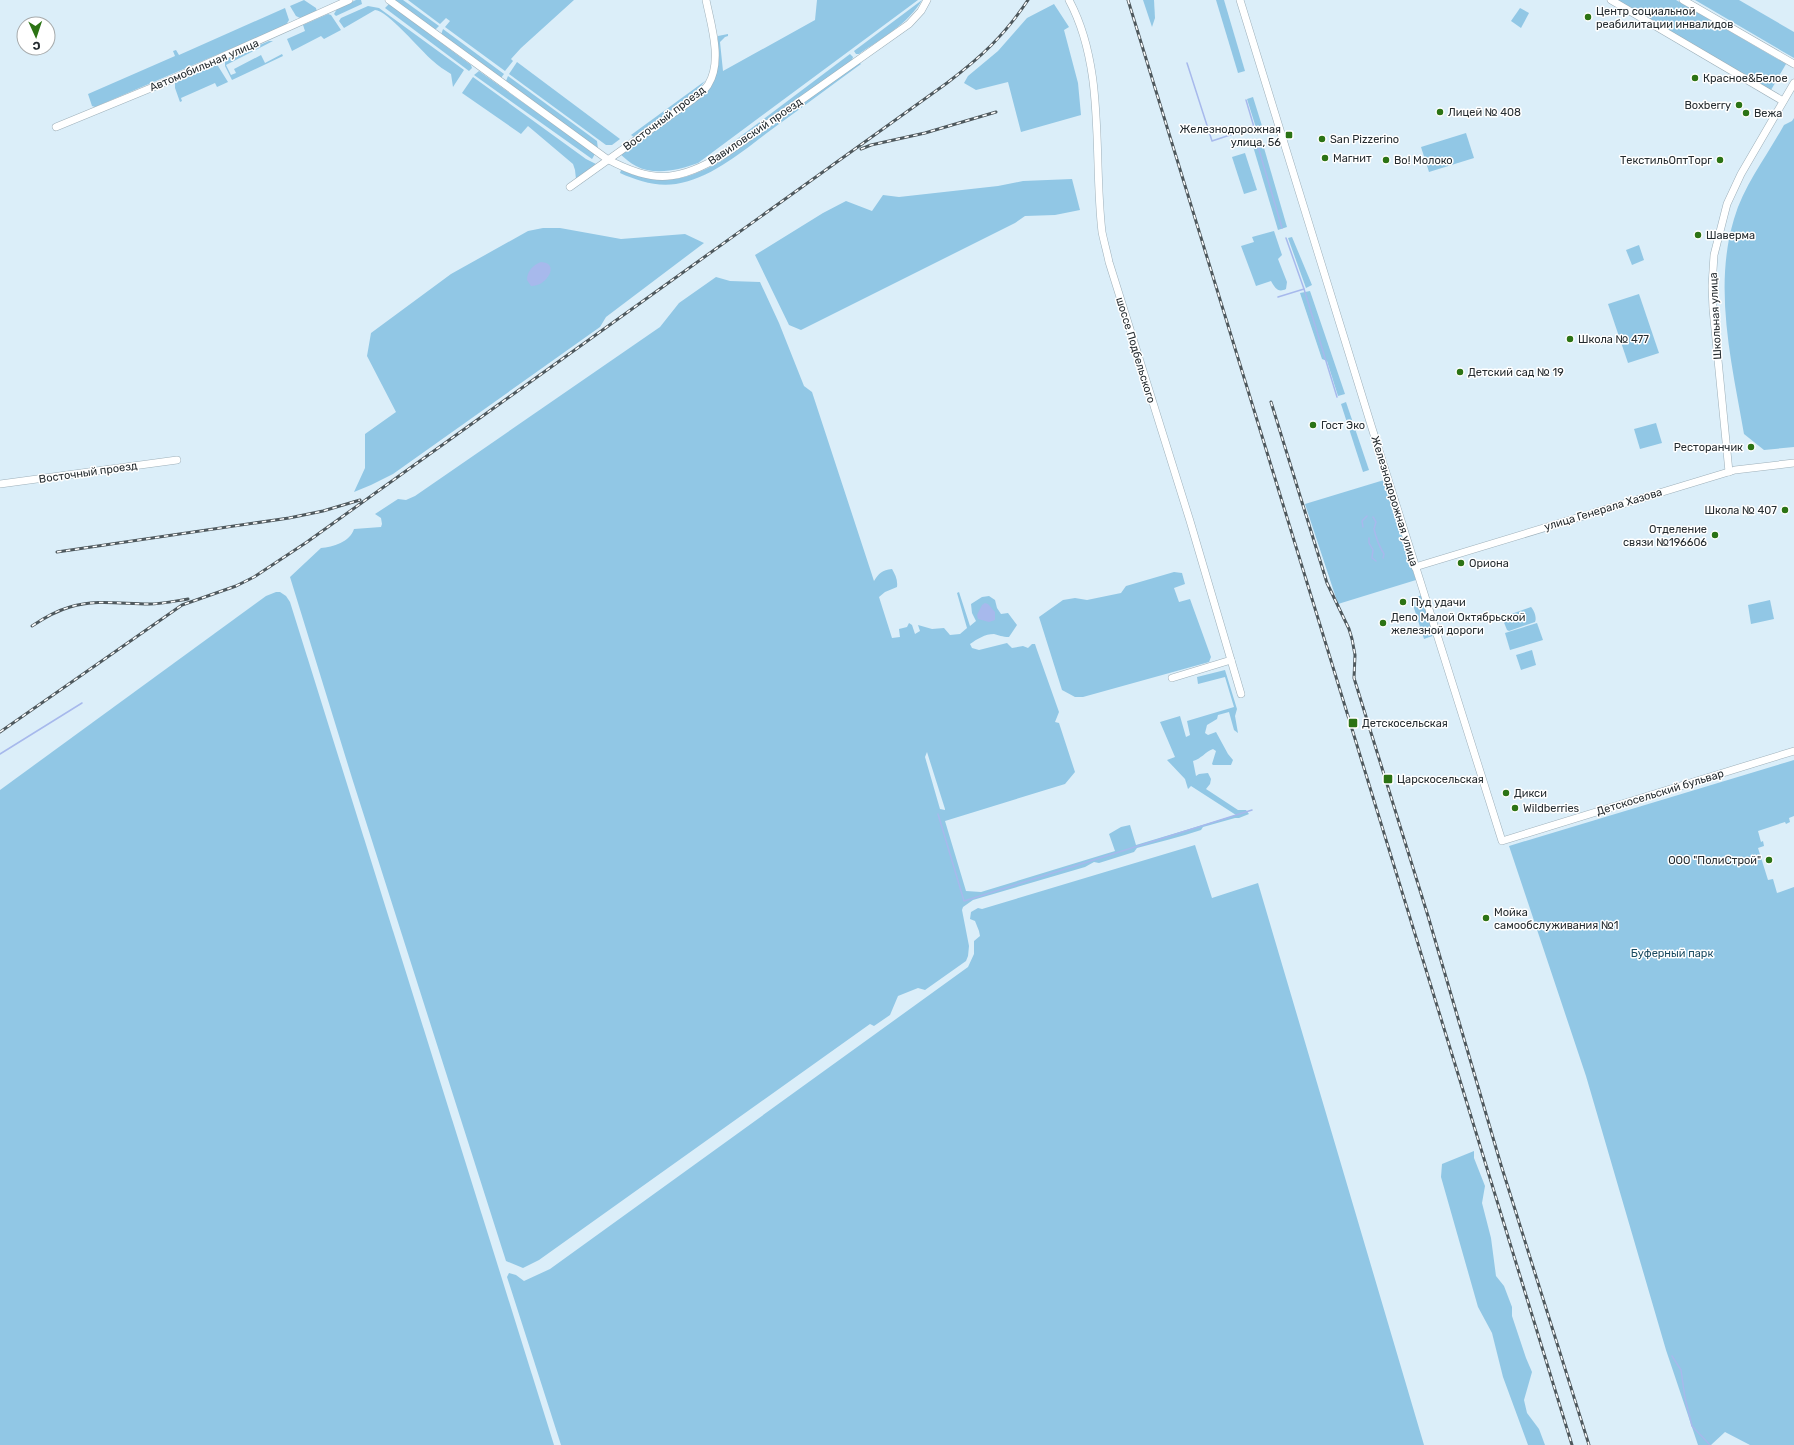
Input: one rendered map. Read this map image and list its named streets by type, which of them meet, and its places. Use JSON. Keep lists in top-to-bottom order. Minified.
{"streets":{"street":["Автомобильная улица","Восточный проезд","Вавиловский проезд","Школьная улица","шоссе Подбельского","Железнодорожная улица","улица Генерала Хазова","Детскосельский бульвар"]},"crossings":[["Восточный проезд","Вавиловский проезд"],["Школьная улица","улица Генерала Хазова"],["Железнодорожная улица","улица Генерала Хазова"],["Железнодорожная улица","Детскосельский бульвар"]],"parks":["Буферный парк"],"places":{"other":["Центр социальной реабилитации инвалидов","Красное&Белое","Boxberry","Лицей № 408","Вежа","San Pizzerino","Магнит","Во! Молоко","ТекстильОптТорг","Шаверма","Школа № 477","Детский сад № 19","Гост Эко","Ресторанчик","Школа № 407","Отделение связи №196606","Ориона","Пуд удачи","Депо Малой Октябрьской железной дороги","Дикси","Wildberries","ООО \"ПолиСтрой\"","Мойка самообслуживания №1"],"transit":["Железнодорожная улица, 56","Детскосельская","Царскосельская"]},"north":"bottom"}
